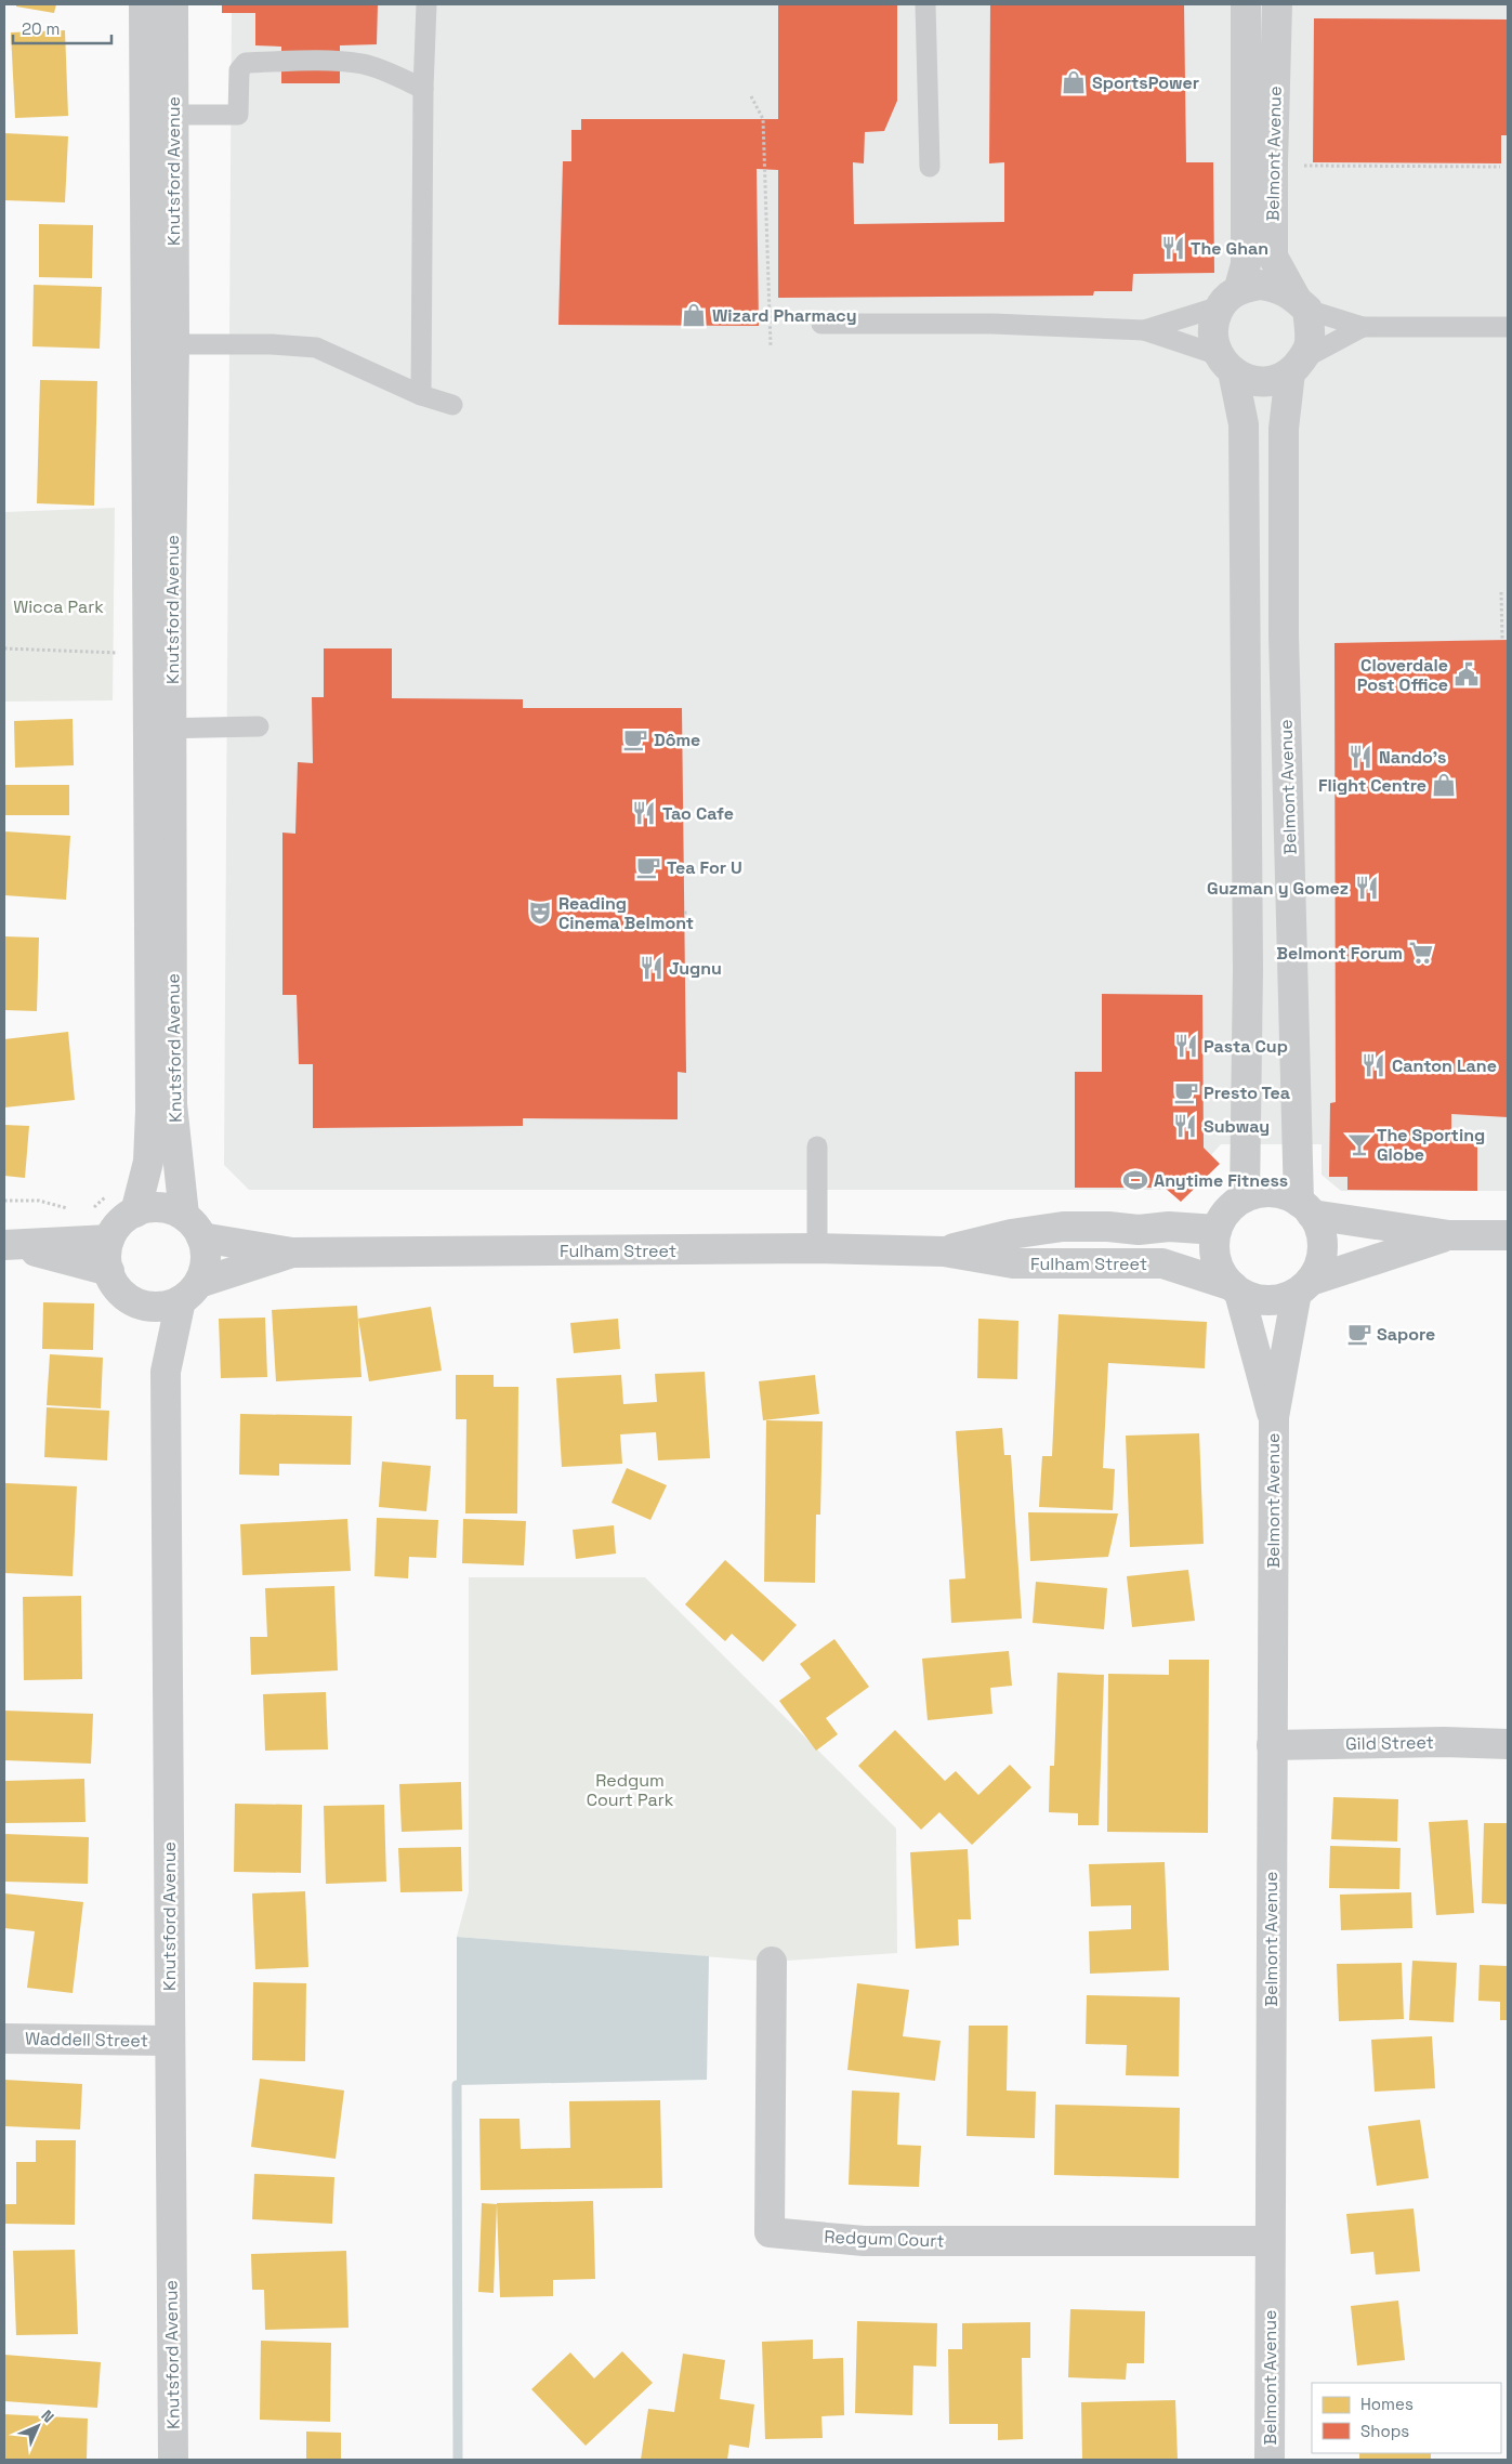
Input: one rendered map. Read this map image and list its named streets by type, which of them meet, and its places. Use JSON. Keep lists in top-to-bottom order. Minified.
{"streets":{"street":["Belmont Avenue","Knutsford Avenue","Fulham Street","Gild Street","Waddell Street","Redgum Court"]},"crossings":[["Belmont Avenue","Fulham Street"],["Belmont Avenue","Gild Street"],["Belmont Avenue","Redgum Court"],["Knutsford Avenue","Fulham Street"],["Knutsford Avenue","Waddell Street"]],"parks":["Wicca Park","Redgum Court Park"],"places":{"shop":["SportsPower","Wizard Pharmacy","Flight Centre"],"restaurant":["The Ghan","Nando's","Tao Cafe","Guzman y Gomez","Jugnu","Pasta Cup","Canton Lane","Subway"],"public building":["Cloverdale Post Office"],"cafe":["Dôme","Tea For U","Presto Tea","Sapore"],"theatre":["Reading Cinema Belmont"],"supermarket":["Belmont Forum"],"bar":["The Sporting Globe"],"sports":["Anytime Fitness"]},"legend":["Homes","Shops"],"scale_bar":"20 m","north":"top right"}
